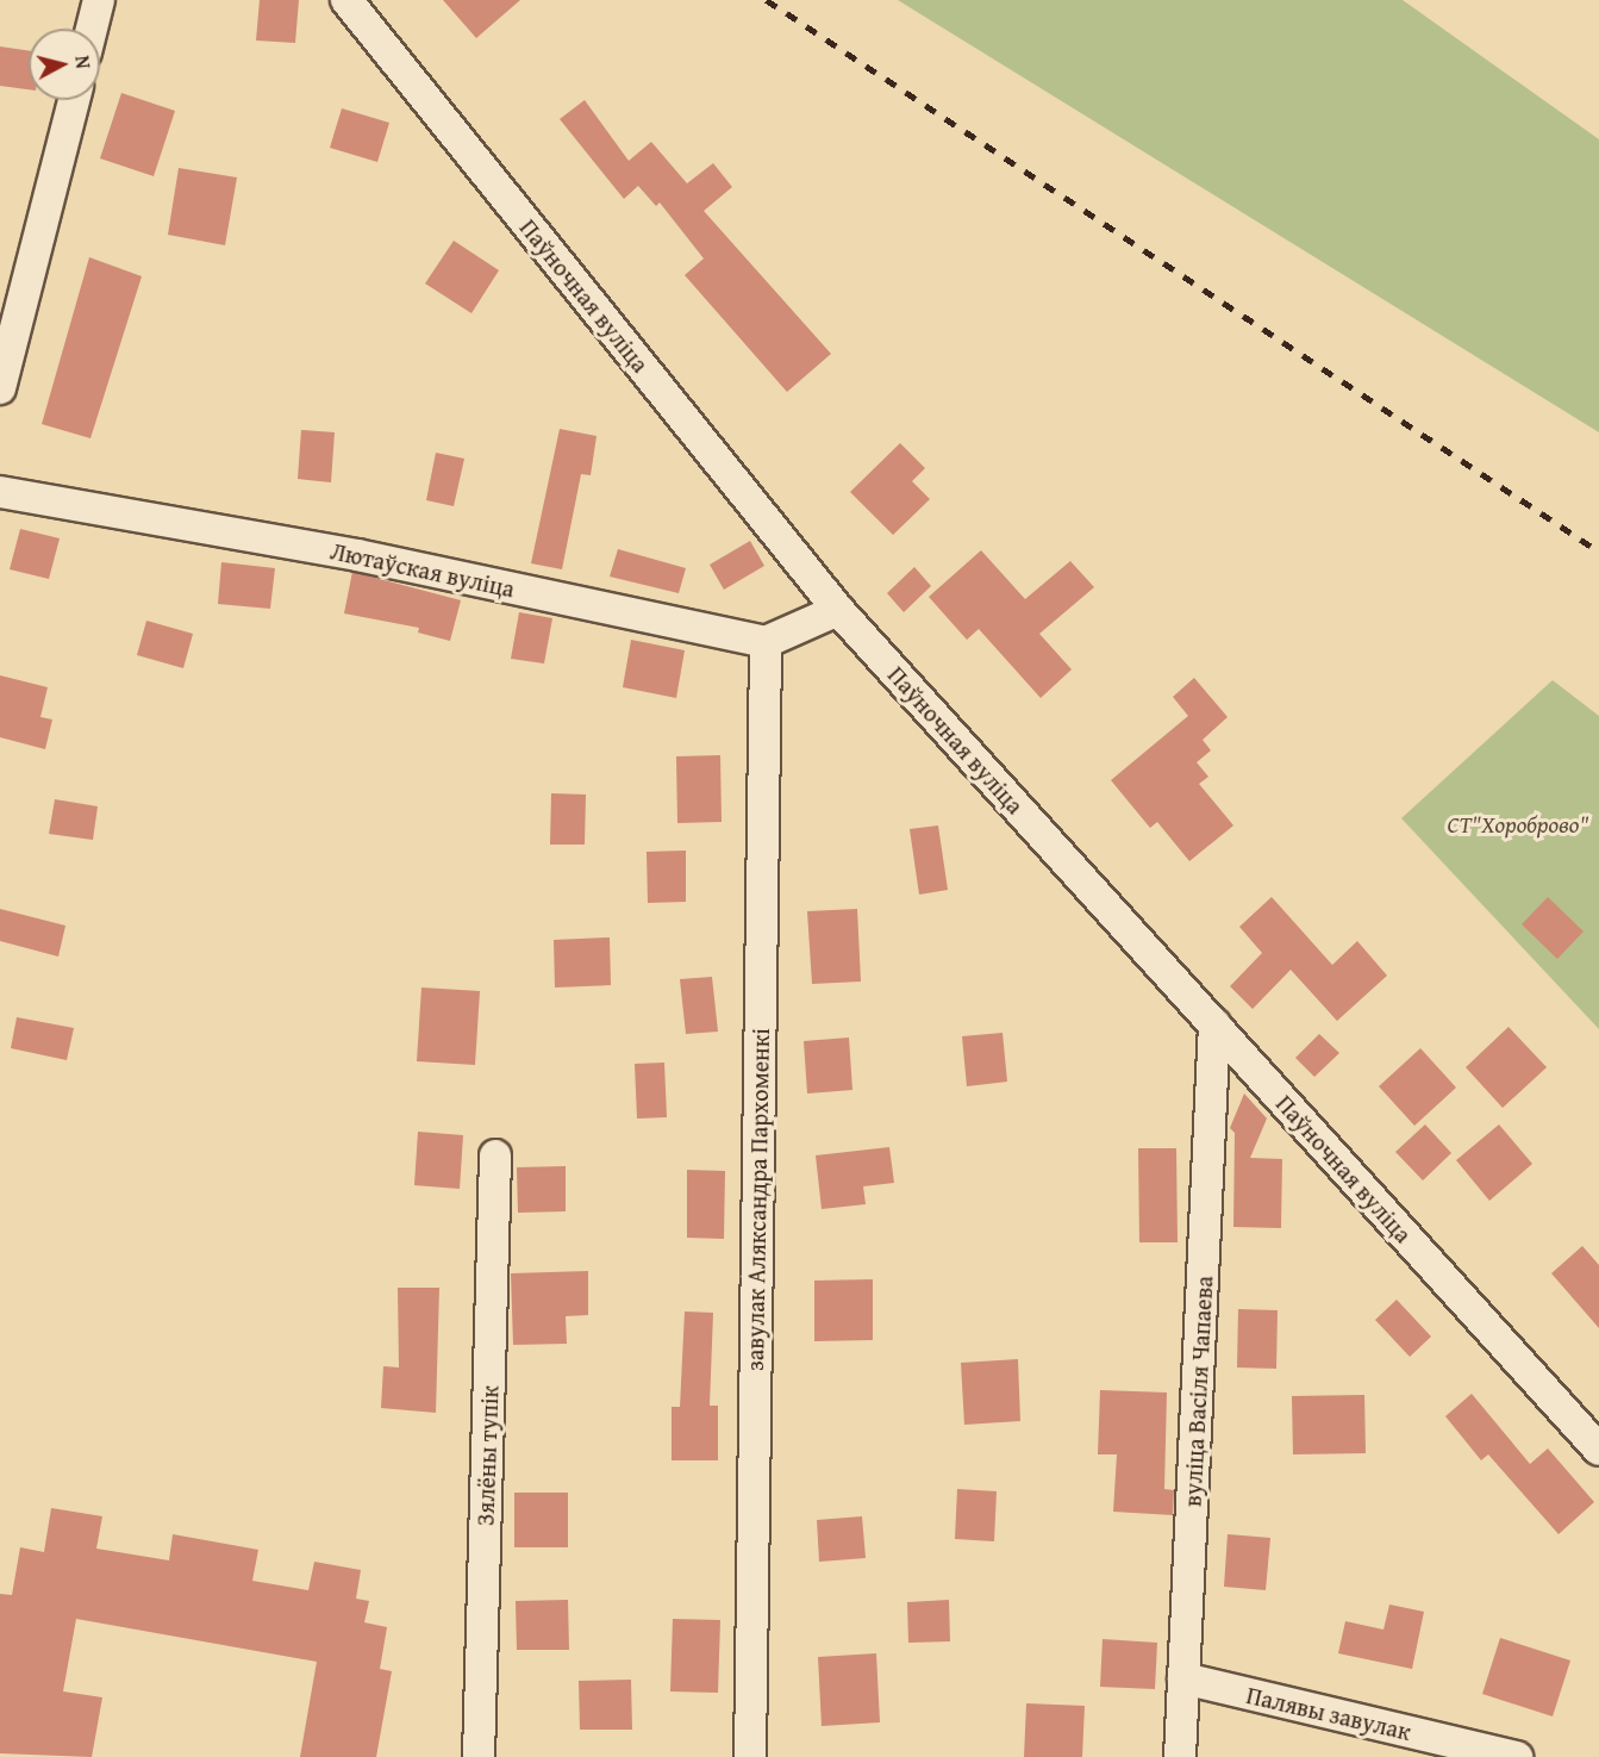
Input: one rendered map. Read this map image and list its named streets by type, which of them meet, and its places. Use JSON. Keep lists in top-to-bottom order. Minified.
{"streets":{"street":["Паўночная вуліца","Лютаўская вуліца","завулак Аляксандра Пархоменкі","вуліца Васіля Чапаева","Зялёны тупік","Палявы завулак"]},"crossings":[["Паўночная вуліца","вуліца Васіля Чапаева"],["Лютаўская вуліца","завулак Аляксандра Пархоменкі"],["вуліца Васіля Чапаева","Палявы завулак"]],"parks":["СТ\"Хороброво\""],"north":"right"}
